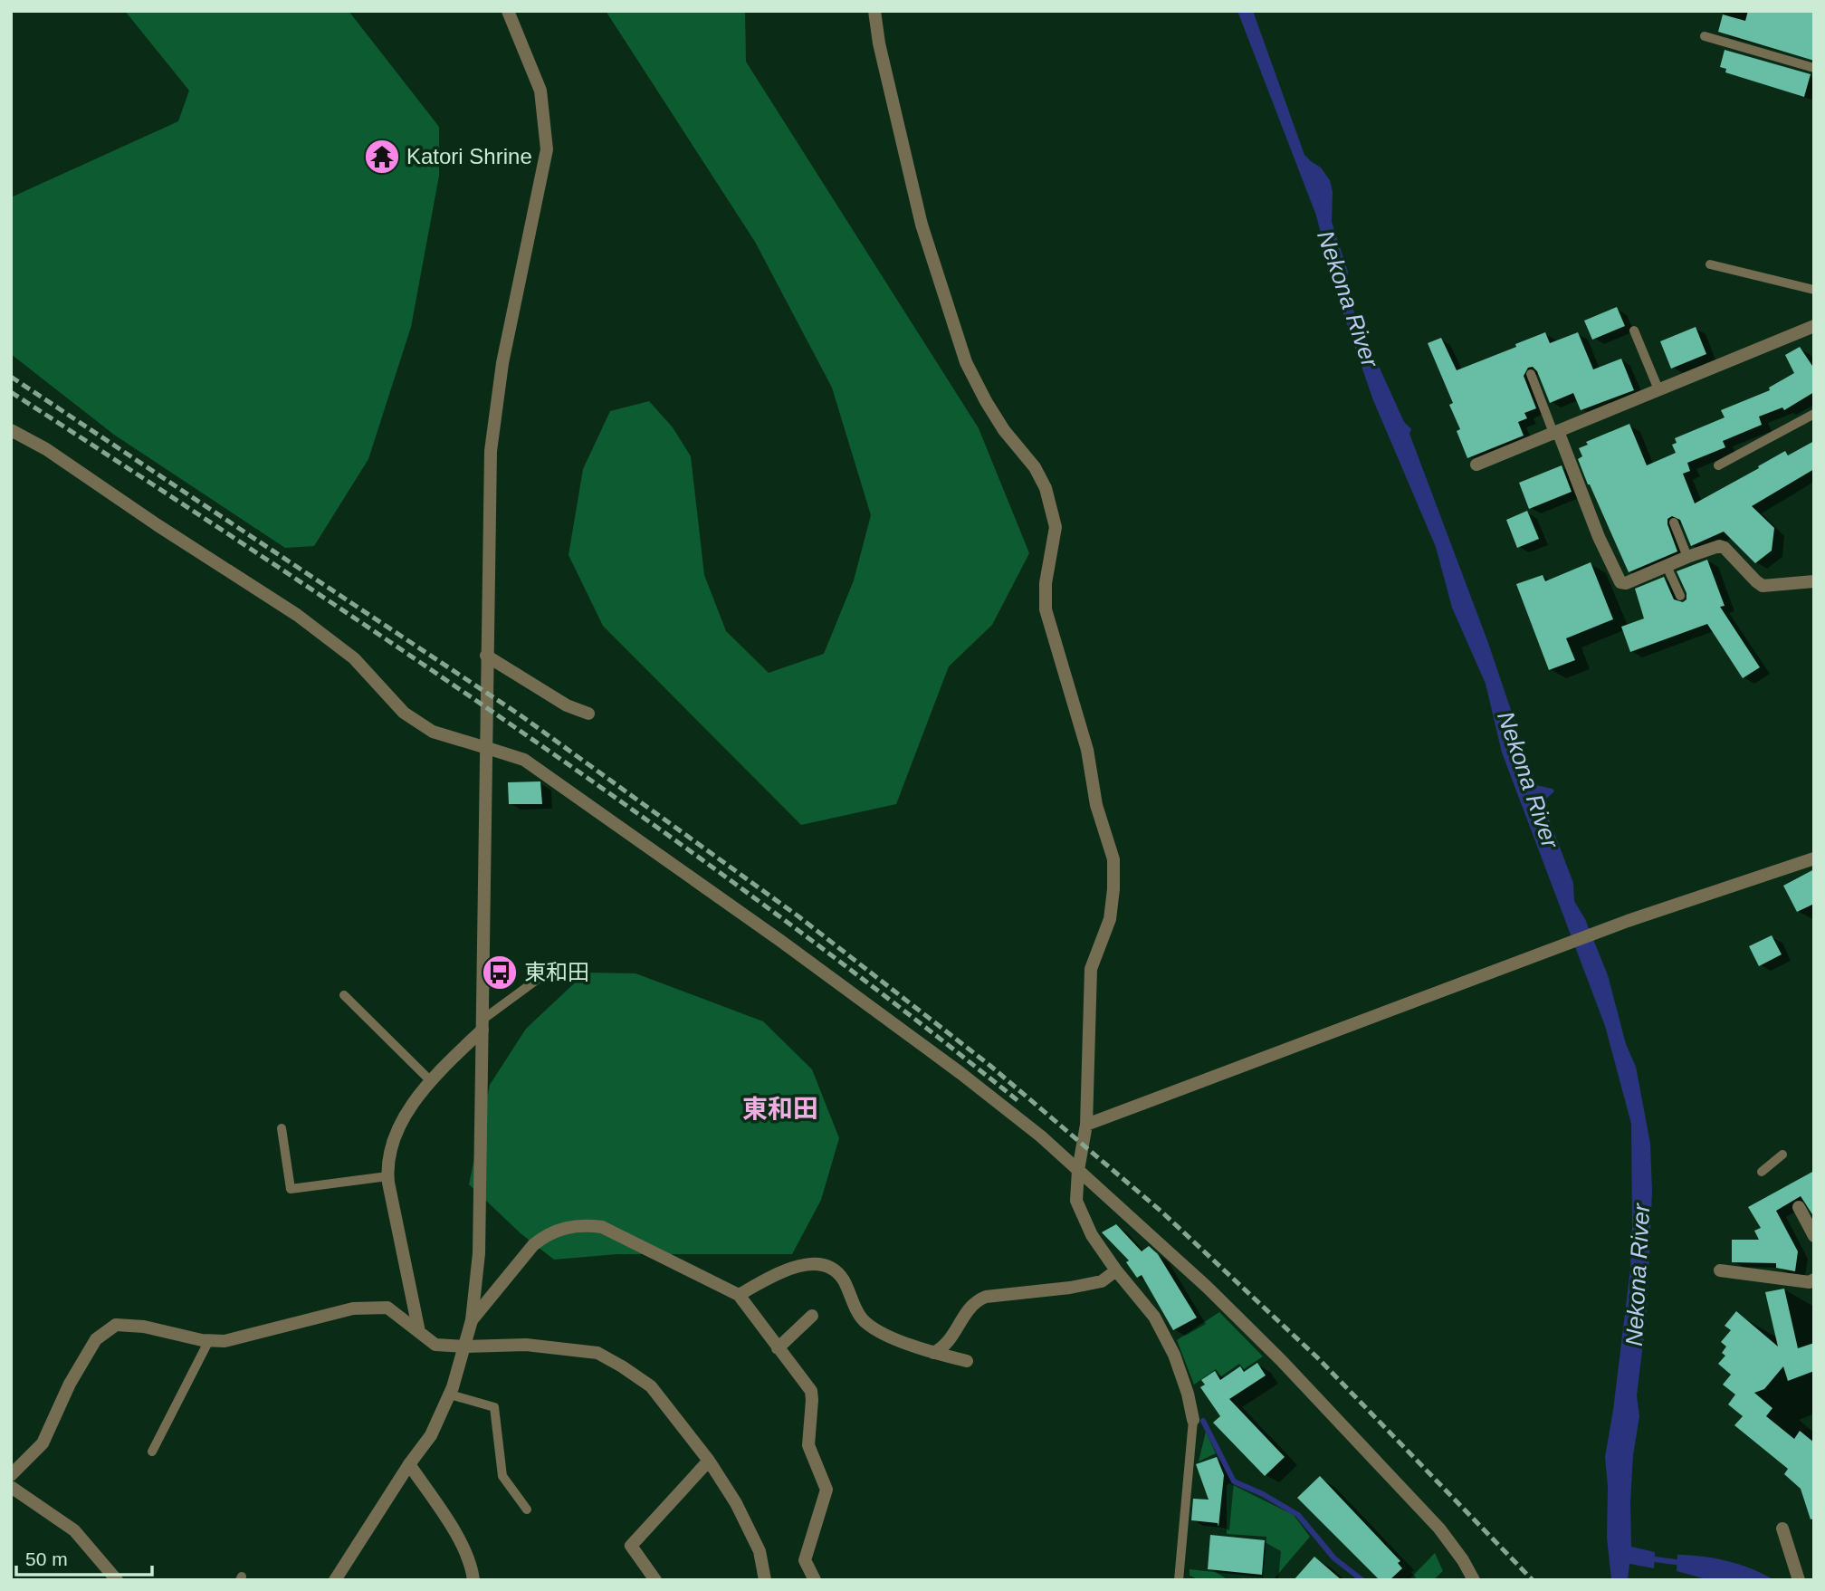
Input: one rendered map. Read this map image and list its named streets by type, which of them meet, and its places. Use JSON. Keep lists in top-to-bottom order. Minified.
{"districts":["東和田"],"water":["Nekona River"],"places":{"temple":["Katori Shrine"],"bus stop":["東和田"]},"scale_bar":"50 m"}
